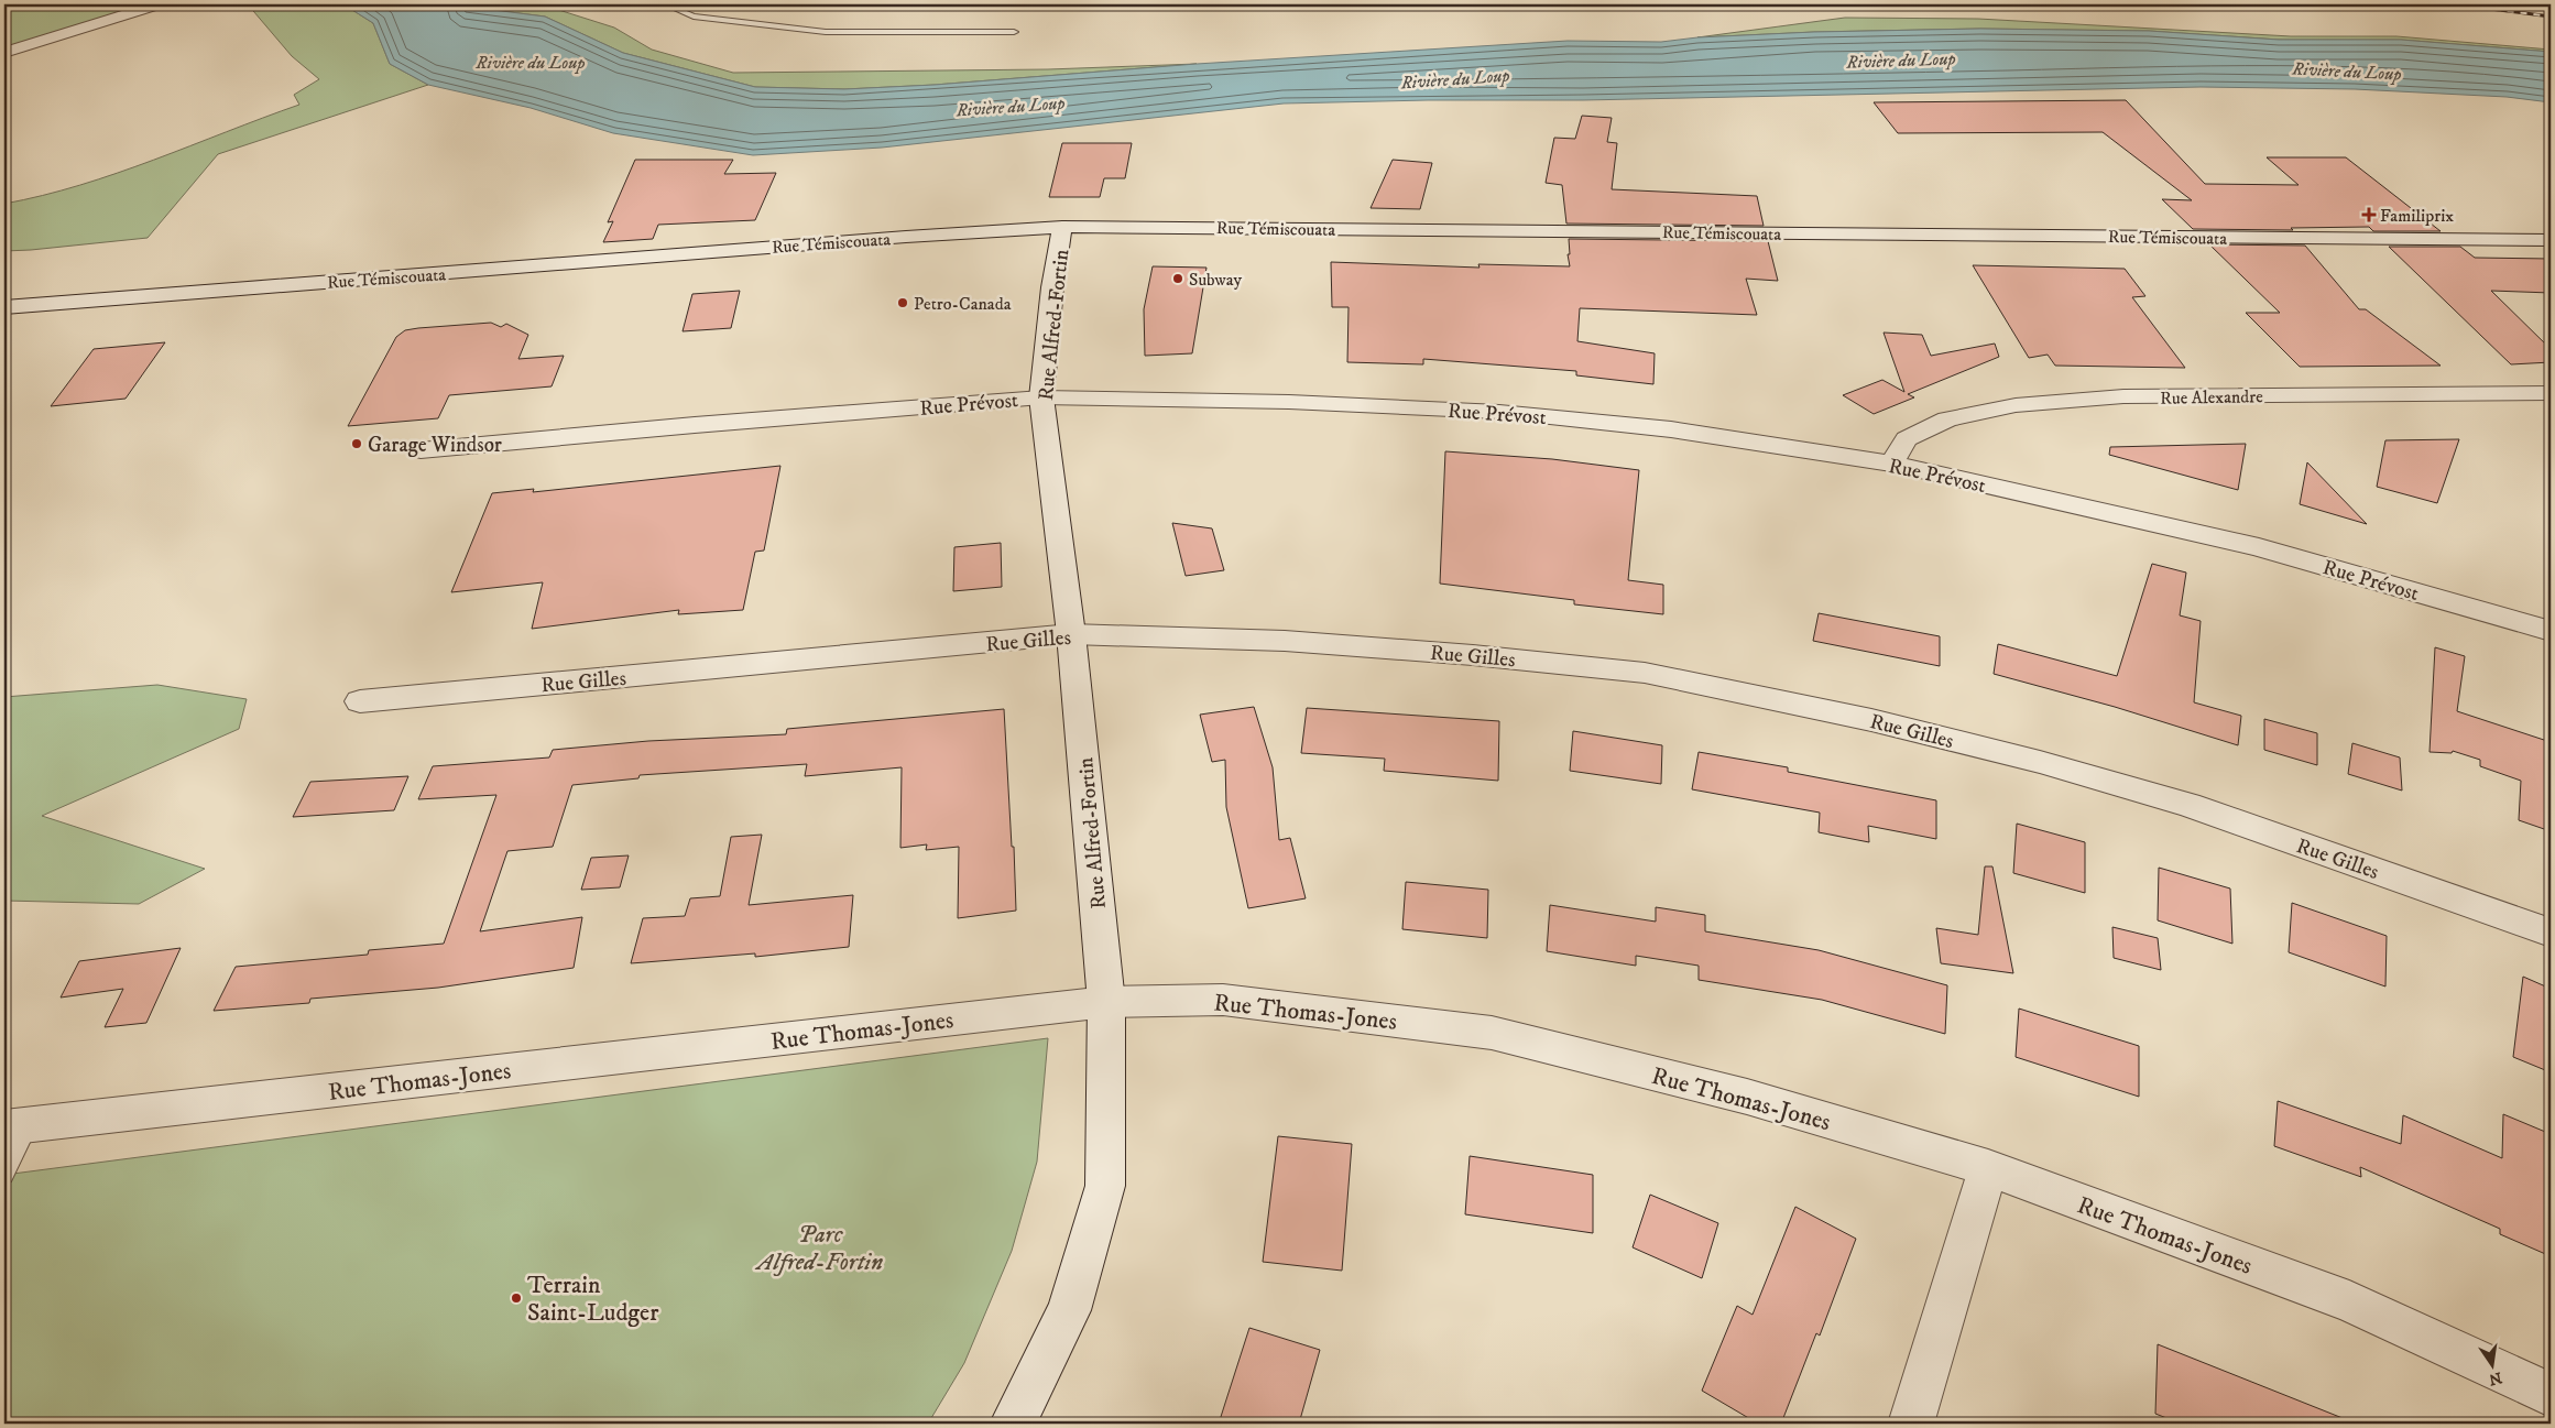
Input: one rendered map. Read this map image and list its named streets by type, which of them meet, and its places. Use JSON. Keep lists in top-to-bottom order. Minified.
{"streets":{"street":["Rue Témiscouata","Rue Alfred-Fortin","Rue Alexandre","Rue Prévost","Rue Gilles","Rue Thomas-Jones"]},"crossings":[["Rue Témiscouata","Rue Alfred-Fortin"],["Rue Alfred-Fortin","Rue Prévost"],["Rue Alfred-Fortin","Rue Gilles"],["Rue Alfred-Fortin","Rue Thomas-Jones"],["Rue Alexandre","Rue Prévost"]],"water":["Rivière du Loup"],"parks":["Parc Alfred-Fortin"],"places":{"health":["Familiprix"],"other":["Subway","Petro-Canada","Garage Windsor","Terrain Saint-Ludger"]},"north":"bottom"}
